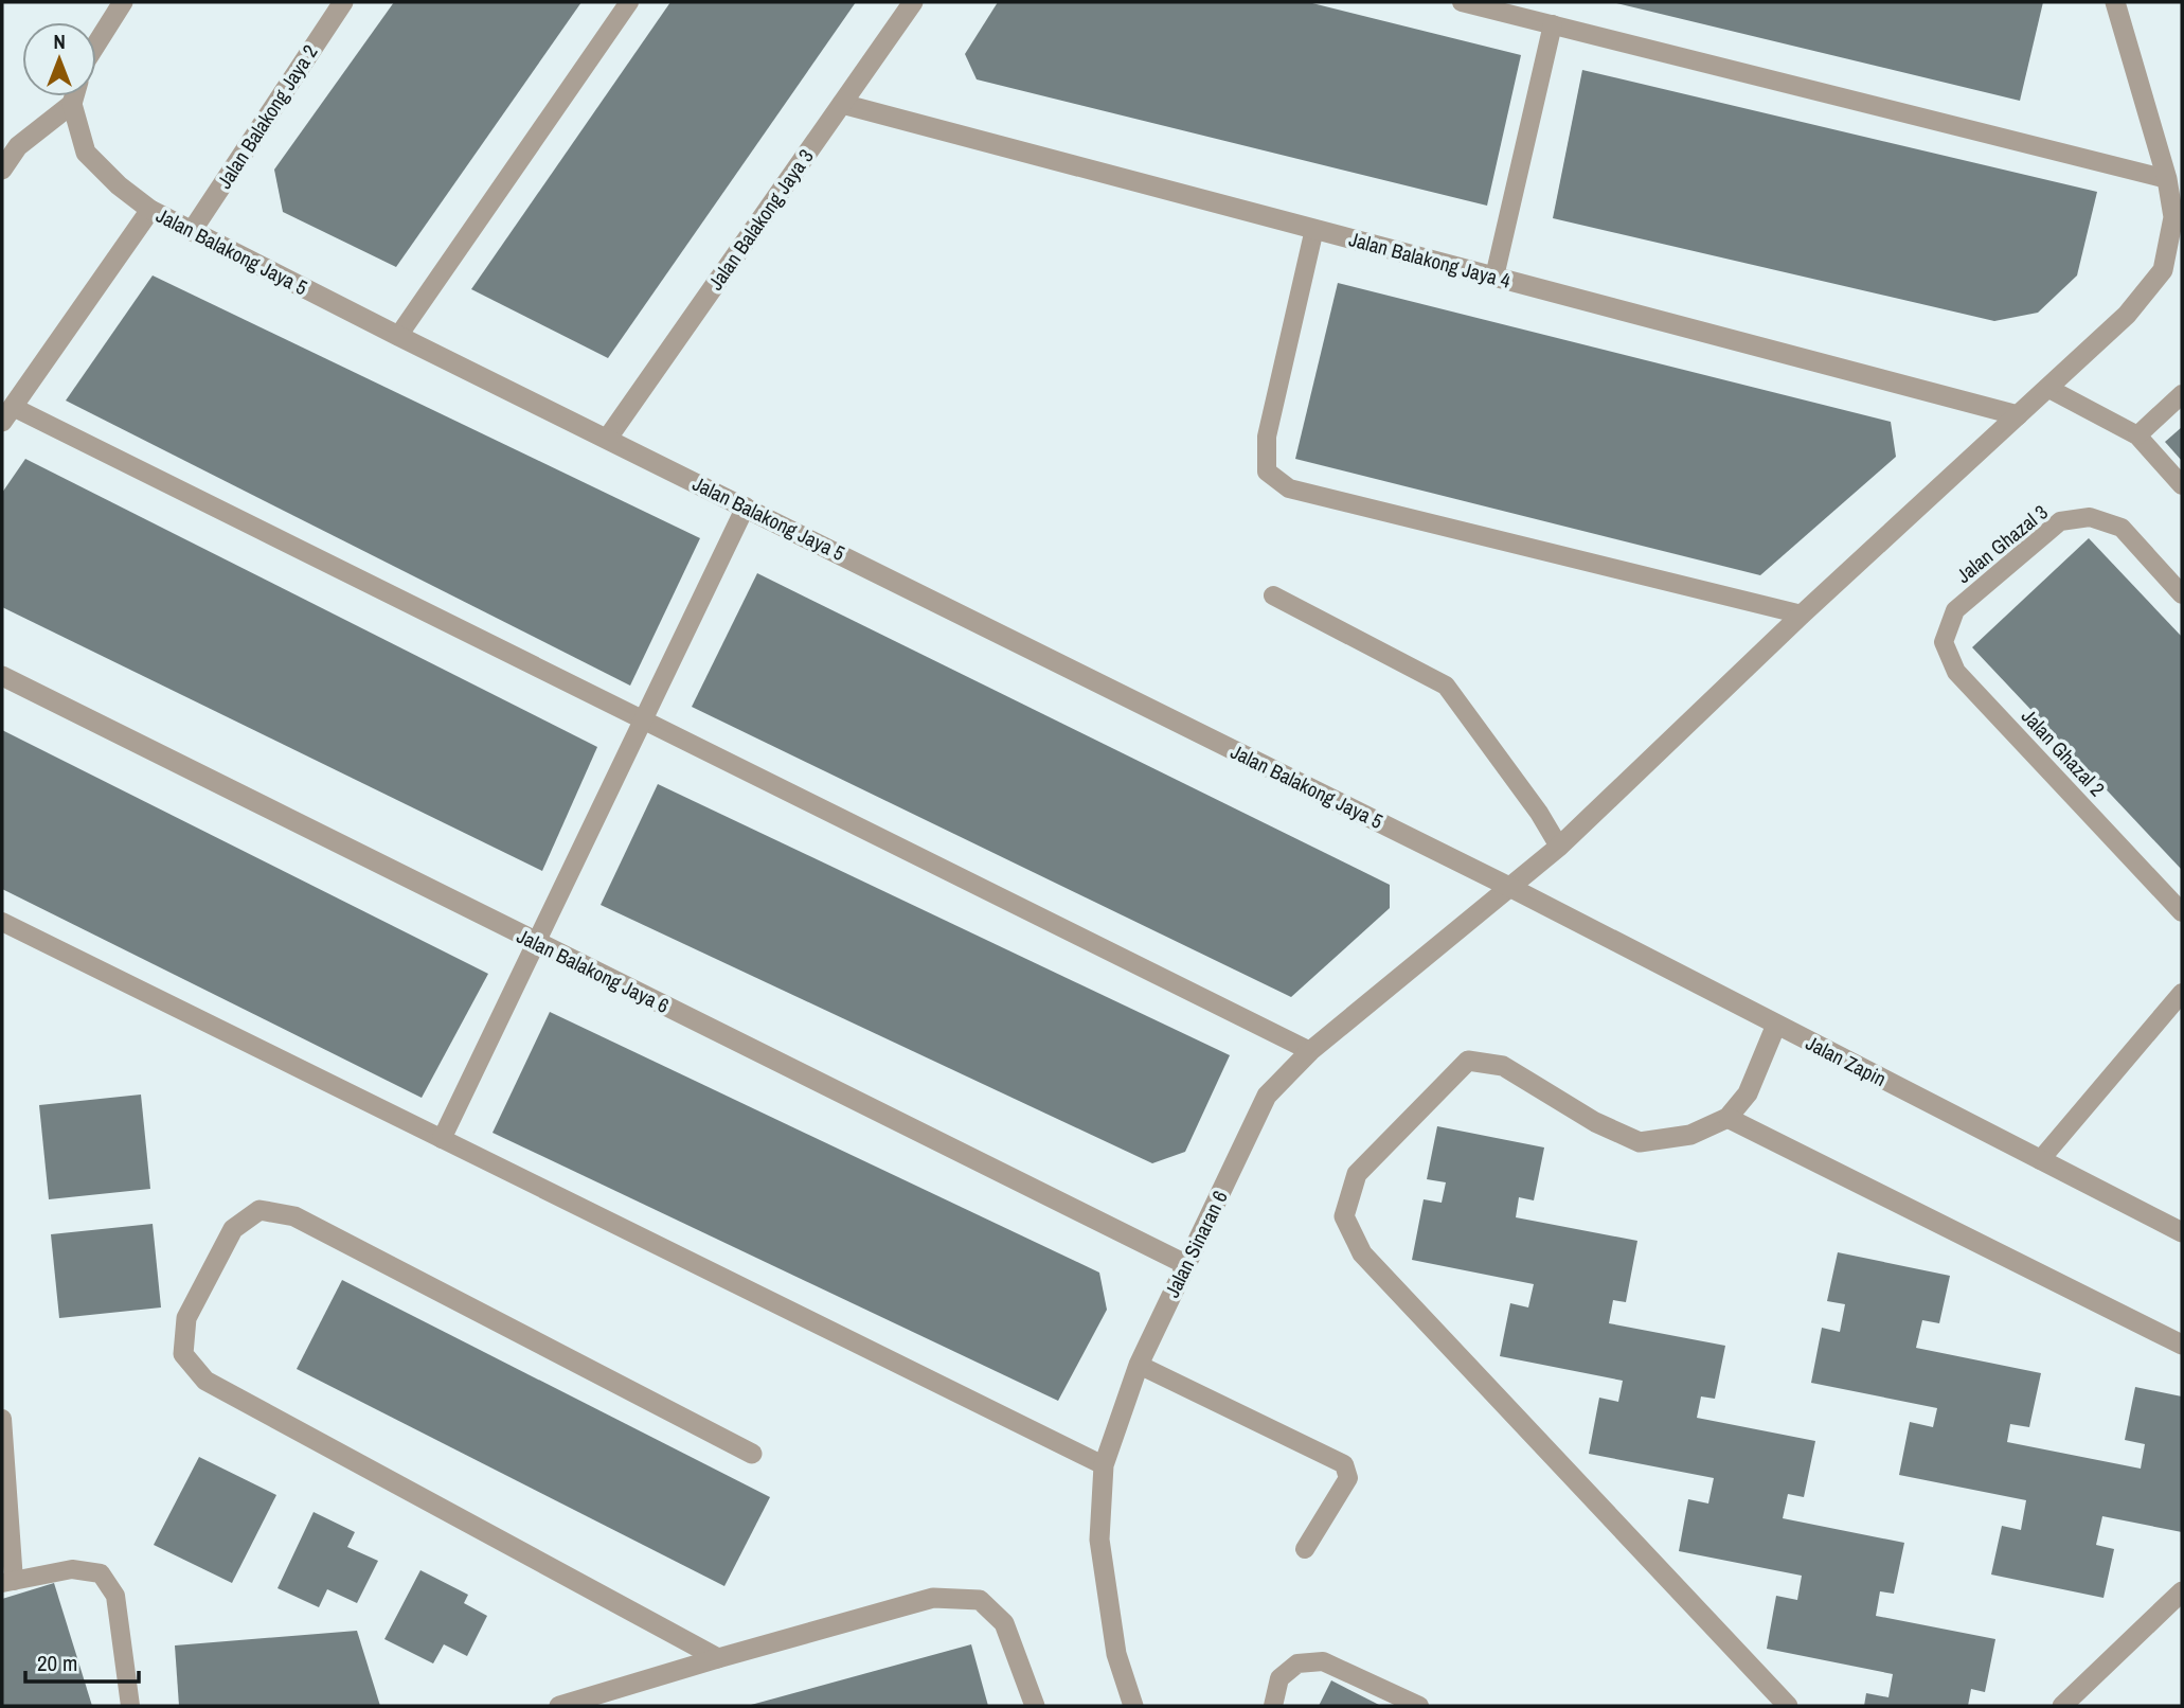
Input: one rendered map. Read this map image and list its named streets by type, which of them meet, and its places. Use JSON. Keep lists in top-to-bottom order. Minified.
{"streets":{"street":["Jalan Balakong Jaya 2","Jalan Balakong Jaya 3","Jalan Balakong Jaya 5","Jalan Balakong Jaya 4","Jalan Balakong Jaya 6","Jalan Zapin","Jalan Sinaran 6"],"lane":["Jalan Ghazal 3","Jalan Ghazal 2"]},"crossings":[["Jalan Balakong Jaya 2","Jalan Balakong Jaya 5"],["Jalan Balakong Jaya 3","Jalan Balakong Jaya 5"],["Jalan Balakong Jaya 3","Jalan Balakong Jaya 4"],["Jalan Balakong Jaya 5","Jalan Zapin"],["Jalan Balakong Jaya 5","Jalan Sinaran 6"],["Jalan Balakong Jaya 4","Jalan Sinaran 6"],["Jalan Ghazal 3","Jalan Ghazal 2"],["Jalan Balakong Jaya 6","Jalan Sinaran 6"],["Jalan Zapin","Jalan Sinaran 6"]],"scale_bar":"20 m","north":"top"}
